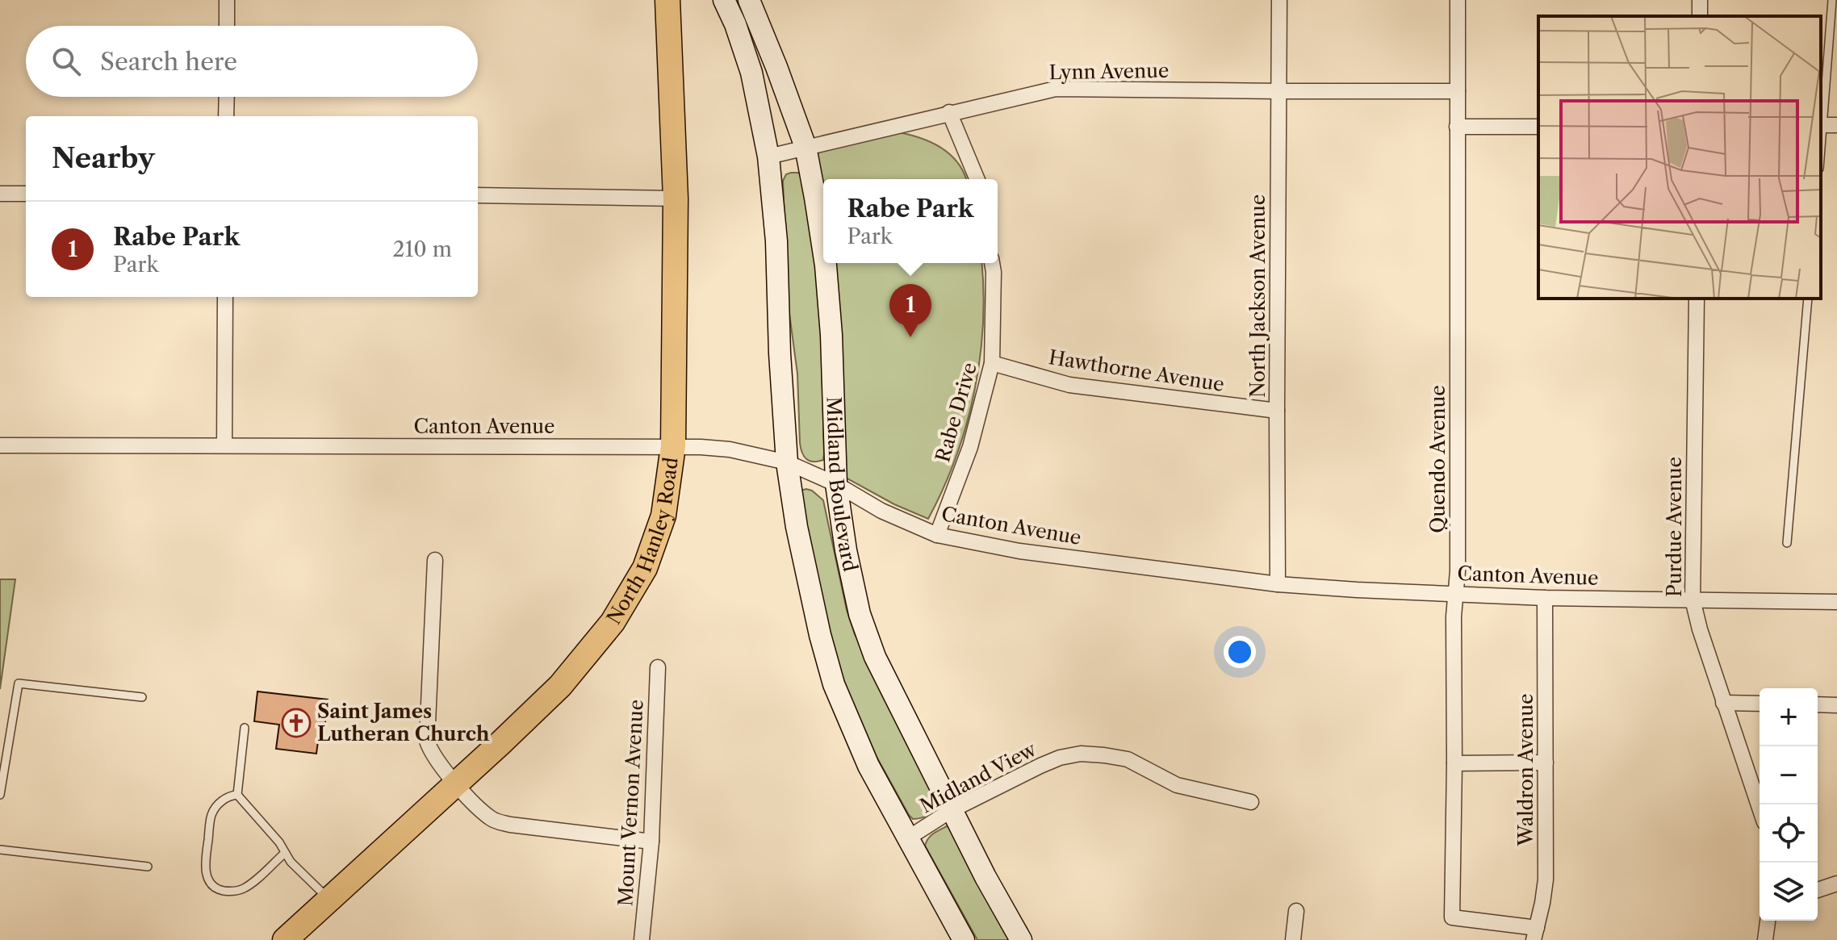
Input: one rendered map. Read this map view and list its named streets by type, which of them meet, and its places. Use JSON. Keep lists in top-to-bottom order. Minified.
{"streets":{"main road":["Midland Boulevard","North Hanley Road"],"street":["Lynn Avenue","North Jackson Avenue","Hawthorne Avenue","Rabe Drive","Canton Avenue","Quendo Avenue","Purdue Avenue","Waldron Avenue","Midland View","Mount Vernon Avenue"]},"crossings":[["Lynn Avenue","North Jackson Avenue"],["Lynn Avenue","Quendo Avenue"],["Lynn Avenue","Midland Boulevard"],["North Jackson Avenue","Hawthorne Avenue"],["North Jackson Avenue","Canton Avenue"],["Hawthorne Avenue","Rabe Drive"],["Rabe Drive","Canton Avenue"],["Canton Avenue","Quendo Avenue"],["Canton Avenue","Midland Boulevard"],["Canton Avenue","Purdue Avenue"],["Canton Avenue","North Hanley Road"],["Canton Avenue","Waldron Avenue"],["Quendo Avenue","Waldron Avenue"],["Midland Boulevard","Midland View"]],"places":{"church":["Saint James Lutheran Church"]},"page":{"search":"Search here","heading":"Nearby","popup":["Rabe Park","Park"],"list":[{"mark":"1","name":"Rabe Park","note":"Park","value":"210 m"}],"pins":"1","map_buttons":["+","−"]}}
